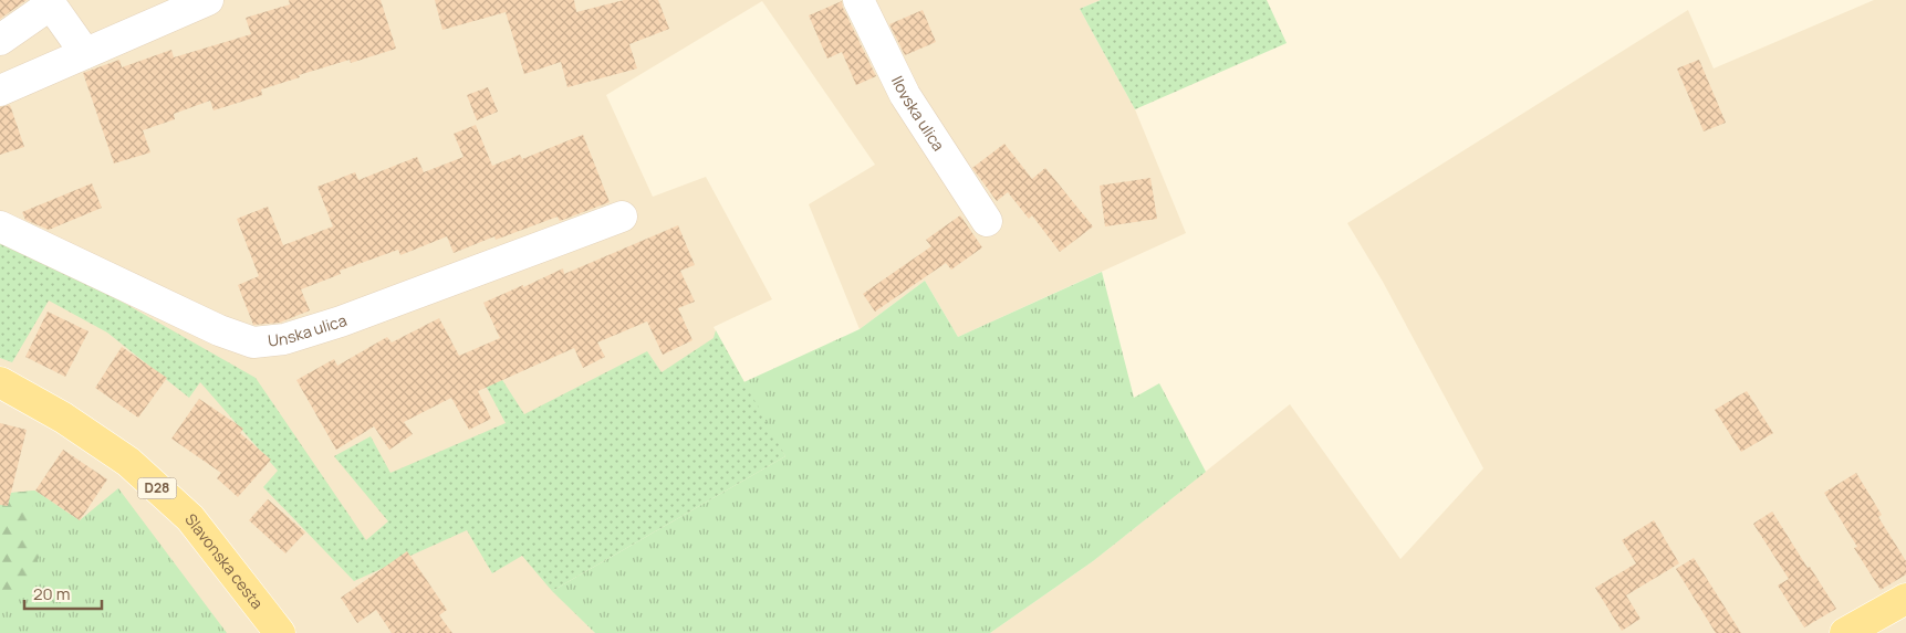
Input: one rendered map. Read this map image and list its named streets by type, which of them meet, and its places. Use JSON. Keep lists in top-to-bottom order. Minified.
{"streets":{"main road":["D28","Slavonska cesta"],"street":["Ilovska ulica","Unska ulica"]},"scale_bar":"20 m"}
